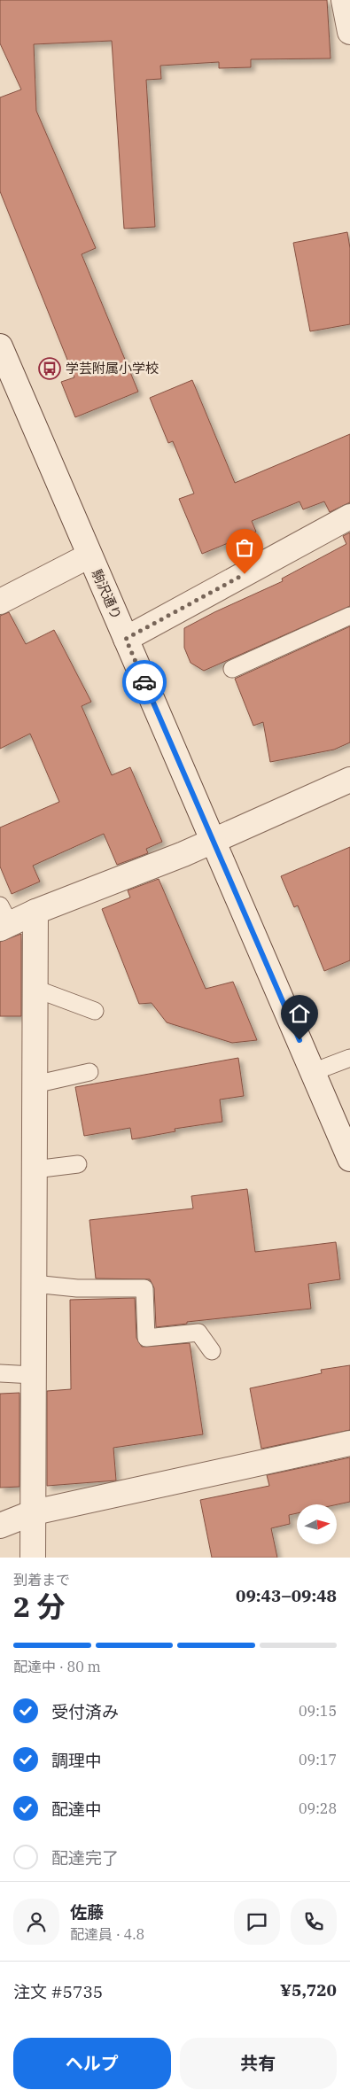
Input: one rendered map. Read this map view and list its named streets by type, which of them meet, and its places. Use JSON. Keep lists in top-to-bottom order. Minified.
{"streets":{"street":["駒沢通り"]},"places":{"bus stop":["学芸附属小学校"]},"north":"right","page":{"heading":["2 分","到着まで","09:43–09:48"],"panel":["佐藤","配達員 · 4.8","注文 #5735","¥5,720"],"bar":"配達中 · 80 m","list":[["受付済み","09:15"],["調理中","09:17"],["配達中","09:28"],"配達完了"],"buttons":["ヘルプ","共有"]}}
